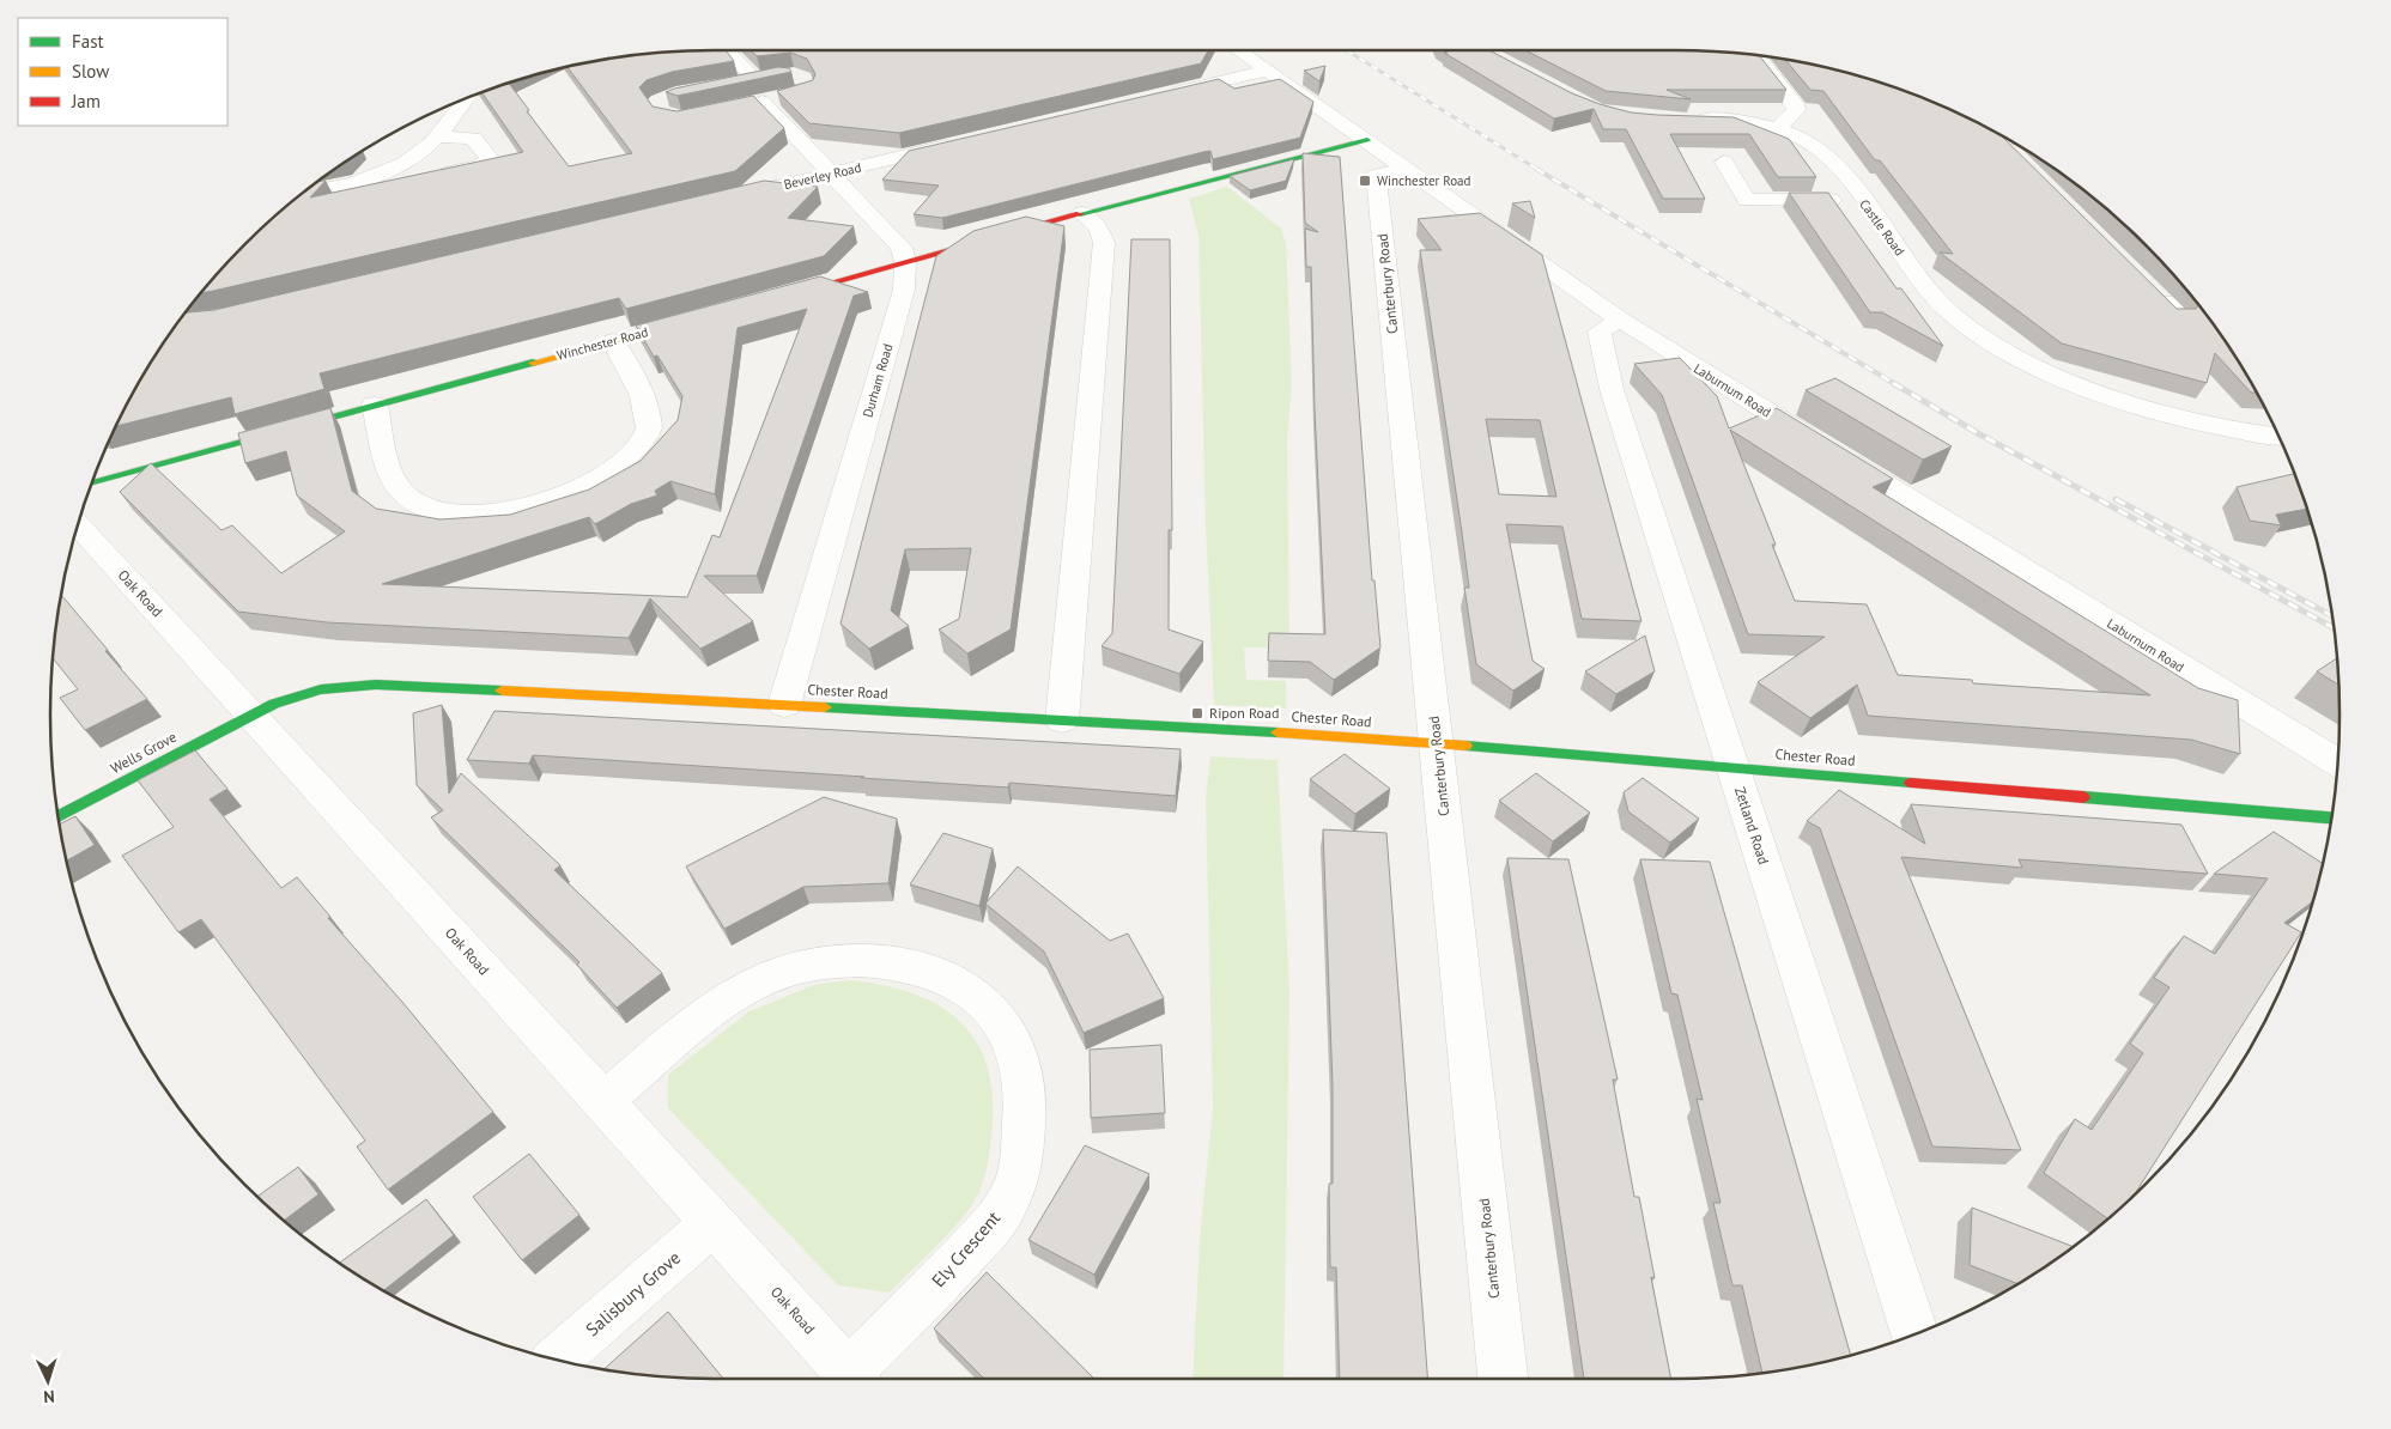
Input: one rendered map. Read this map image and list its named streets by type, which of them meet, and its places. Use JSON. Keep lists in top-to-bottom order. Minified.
{"streets":{"street":["Beverley Road","Castle Road","Canterbury Road","Winchester Road","Durham Road","Laburnum Road","Oak Road","Chester Road","Wells Grove","Zetland Road","Ely Crescent","Salisbury Grove"]},"crossings":[["Canterbury Road","Laburnum Road"],["Canterbury Road","Chester Road"],["Durham Road","Chester Road"],["Laburnum Road","Zetland Road"],["Oak Road","Chester Road"],["Oak Road","Wells Grove"],["Oak Road","Ely Crescent"],["Oak Road","Salisbury Grove"],["Chester Road","Wells Grove"],["Chester Road","Zetland Road"]],"places":{"transit":["Winchester Road","Ripon Road"]},"legend":["Fast","Slow","Jam"],"north":"bottom"}
